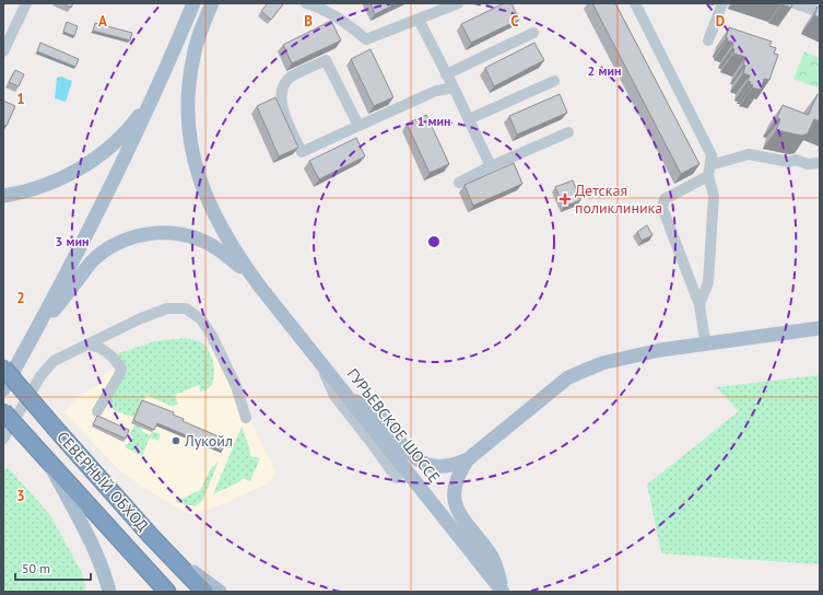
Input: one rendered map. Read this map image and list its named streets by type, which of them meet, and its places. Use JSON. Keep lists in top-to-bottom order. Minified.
{"streets":{"highway":["СЕВЕРНЫЙ ОБХОД"],"main road":["ГУРЬЕВСКОЕ ШОССЕ"]},"places":{"health":["Детская поликлиника"],"other":["Лукойл"]},"scale_bar":"50 m","grid":{"columns":["A","B","C","D"],"rows":["1","2","3"]},"rings":["2 мин","1 мин","3 мин"]}
